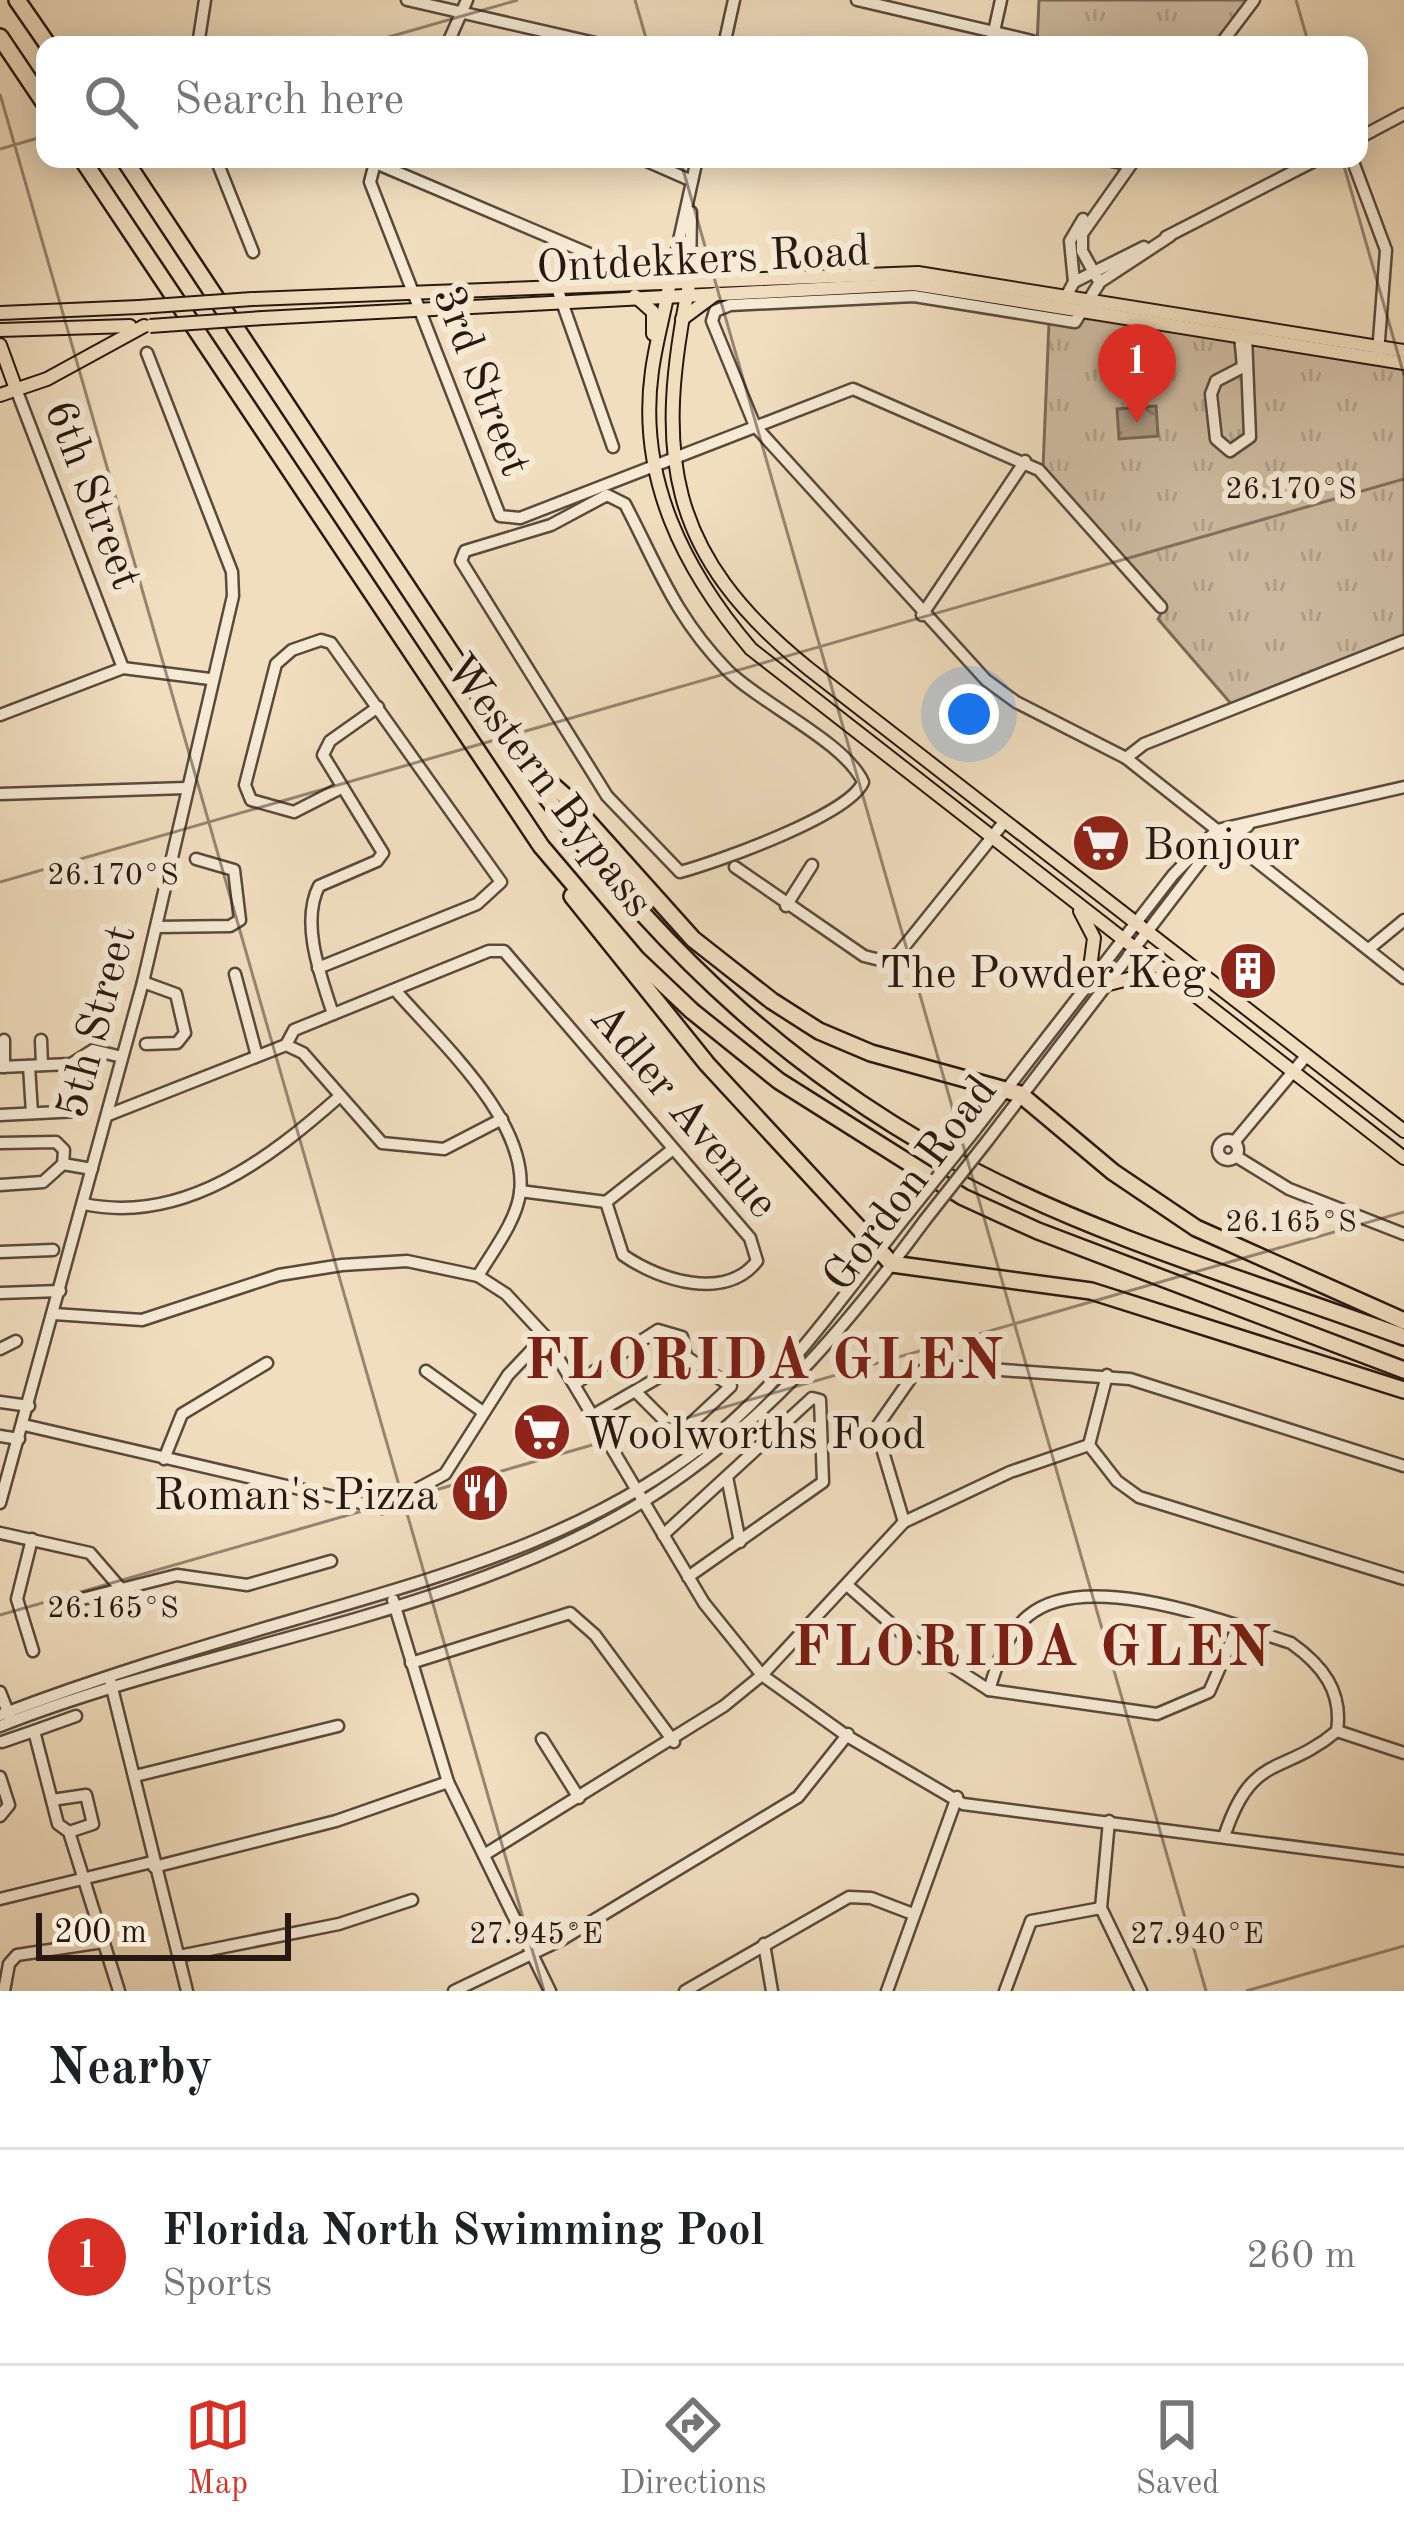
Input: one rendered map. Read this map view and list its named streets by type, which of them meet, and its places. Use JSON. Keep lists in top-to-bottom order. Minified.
{"streets":{"highway":["Western Bypass"],"main road":["Ontdekkers Road","6th Street"],"street":["3rd Street","5th Street","Adler Avenue","Gordon Road"]},"crossings":[["Ontdekkers Road","3rd Street"]],"districts":["FLORIDA GLEN","FLORIDA GLEN"],"places":{"supermarket":["Bonjour","Woolworths Food"],"building":["The Powder Keg"],"restaurant":["Roman's Pizza"]},"scale_bar":"200 m","page":{"search":"Search here","pins":"1","scale":"200 m","heading":"Nearby","list":[{"mark":"1","name":"Florida North Swimming Pool","note":"Sports","value":"260 m"}],"nav":["Map","Directions","Saved"]},"coordinates":["26.170°S","26.165°S","27.945°E","27.940°E"]}
